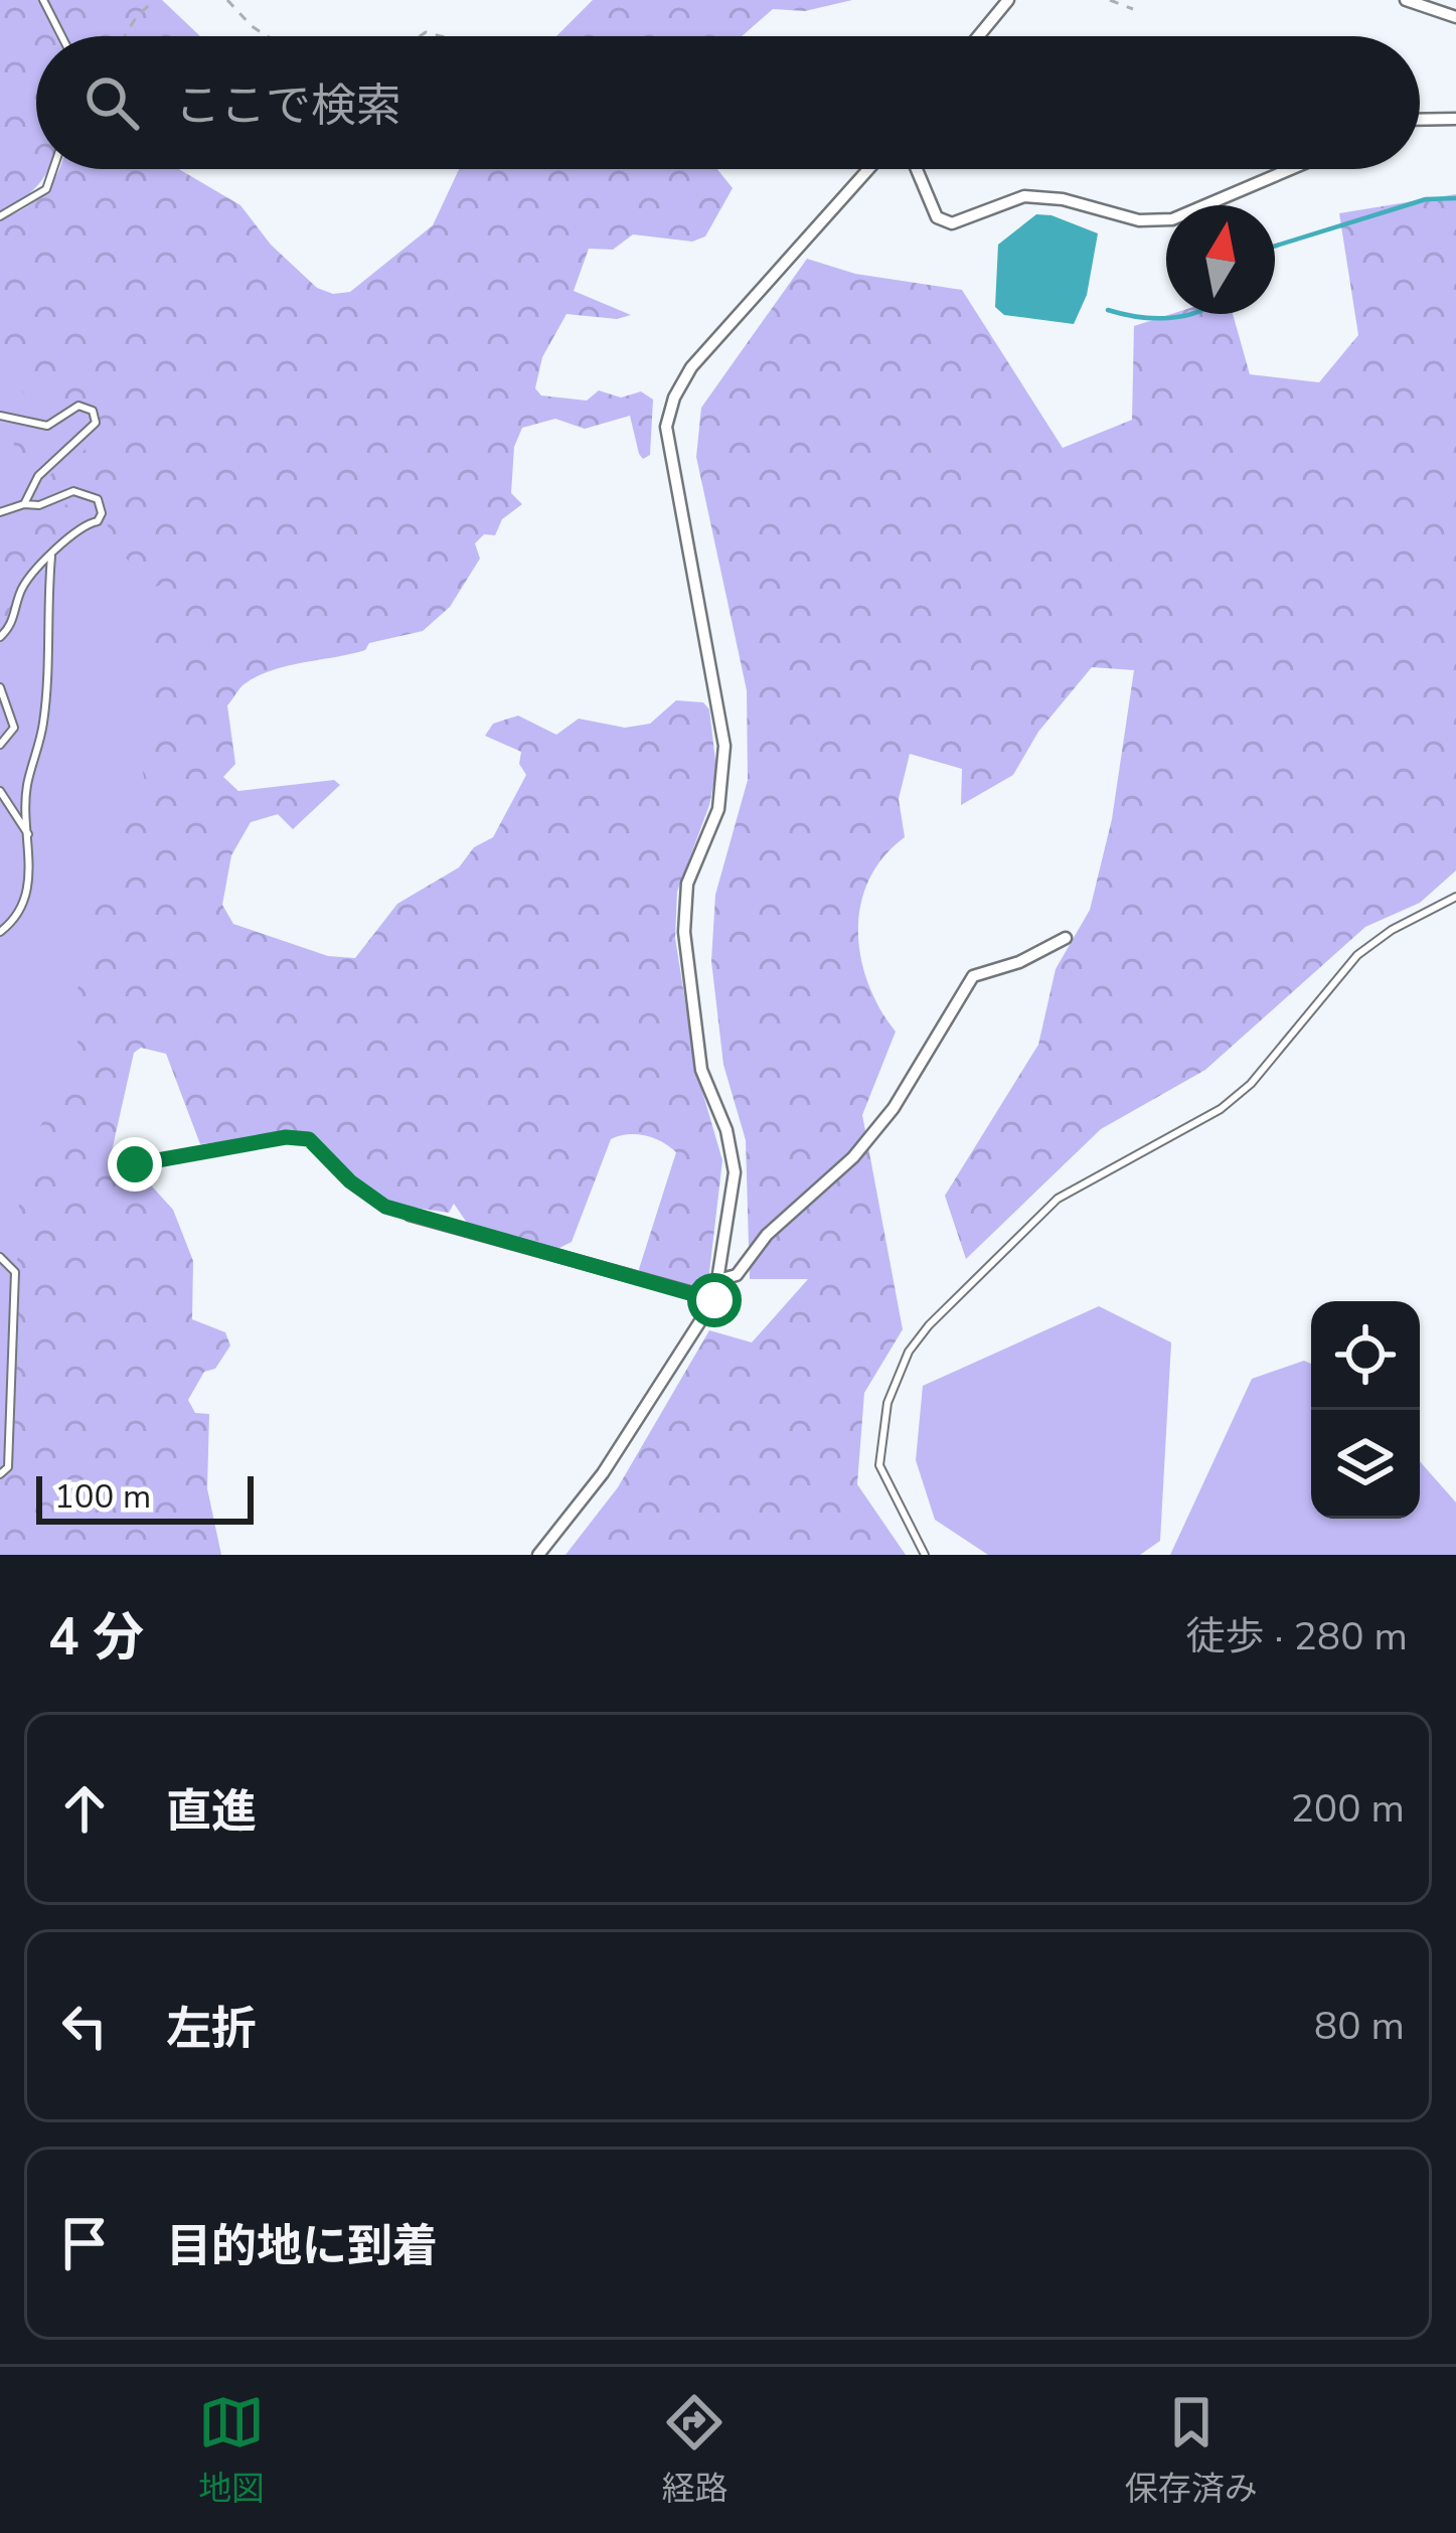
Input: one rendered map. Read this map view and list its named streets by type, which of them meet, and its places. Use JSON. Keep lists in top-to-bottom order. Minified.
{"scale_bar":"100 m","north":"top","page":{"search":"ここで検索","scale":"100 m","heading":["4 分","徒歩 · 280 m"],"list":[["直進","200 m"],["左折","80 m"],"目的地に到着"],"nav":["地図","経路","保存済み"]}}
